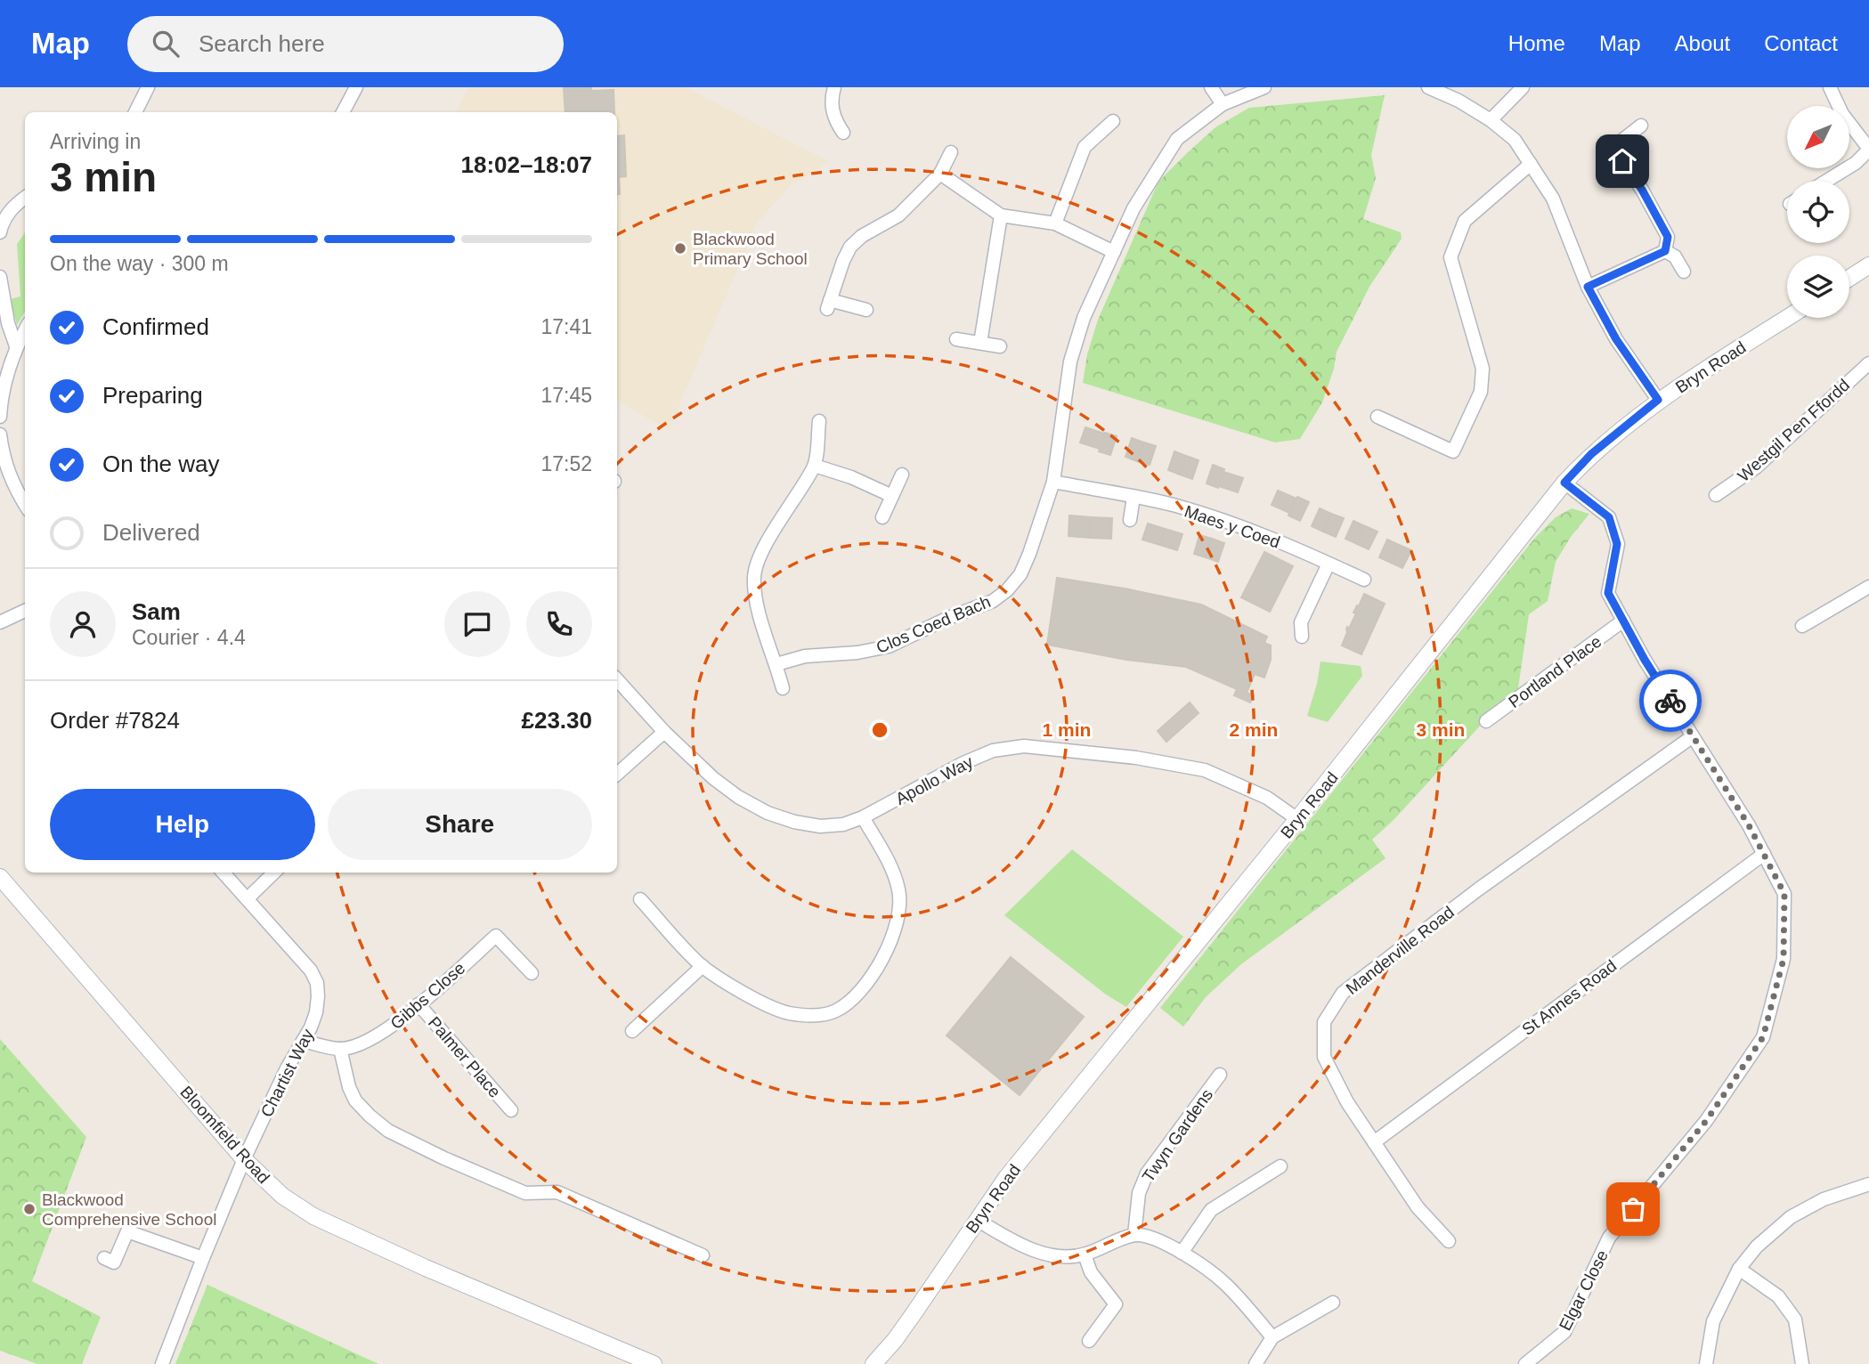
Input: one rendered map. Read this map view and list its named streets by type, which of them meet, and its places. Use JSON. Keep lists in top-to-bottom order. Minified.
{"streets":{"street":["Bryn Road","Westgil Pen Ffordd","Maes y Coed","Clos Coed Bach","Portland Place","Apollo Way","Manderville Road","Gibbs Close","St Annes Road","Palmer Place","Chartist Way","Bloomfield Road","Twyn Gardens","Elgar Close"]},"crossings":[["Bryn Road","Apollo Way"],["Bryn Road","Elgar Close"],["Maes y Coed","Clos Coed Bach"],["Portland Place","Elgar Close"],["Manderville Road","St Annes Road"],["Manderville Road","Elgar Close"],["Gibbs Close","Palmer Place"],["Gibbs Close","Chartist Way"],["St Annes Road","Elgar Close"],["Chartist Way","Bloomfield Road"]],"places":["Blackwood Primary School","Blackwood Comprehensive School"],"north":"bottom left","page":{"header":"Map","search":"Search here","nav":["Home","Map","About","Contact"],"heading":["3 min","Arriving in","18:02–18:07"],"panel":["Sam","Courier · 4.4","Order #7824","£23.30"],"bar":"On the way · 300 m","list":[["Confirmed","17:41"],["Preparing","17:45"],["On the way","17:52"],"Delivered"],"buttons":["Help","Share"]},"rings":["1 min","2 min","3 min"]}
